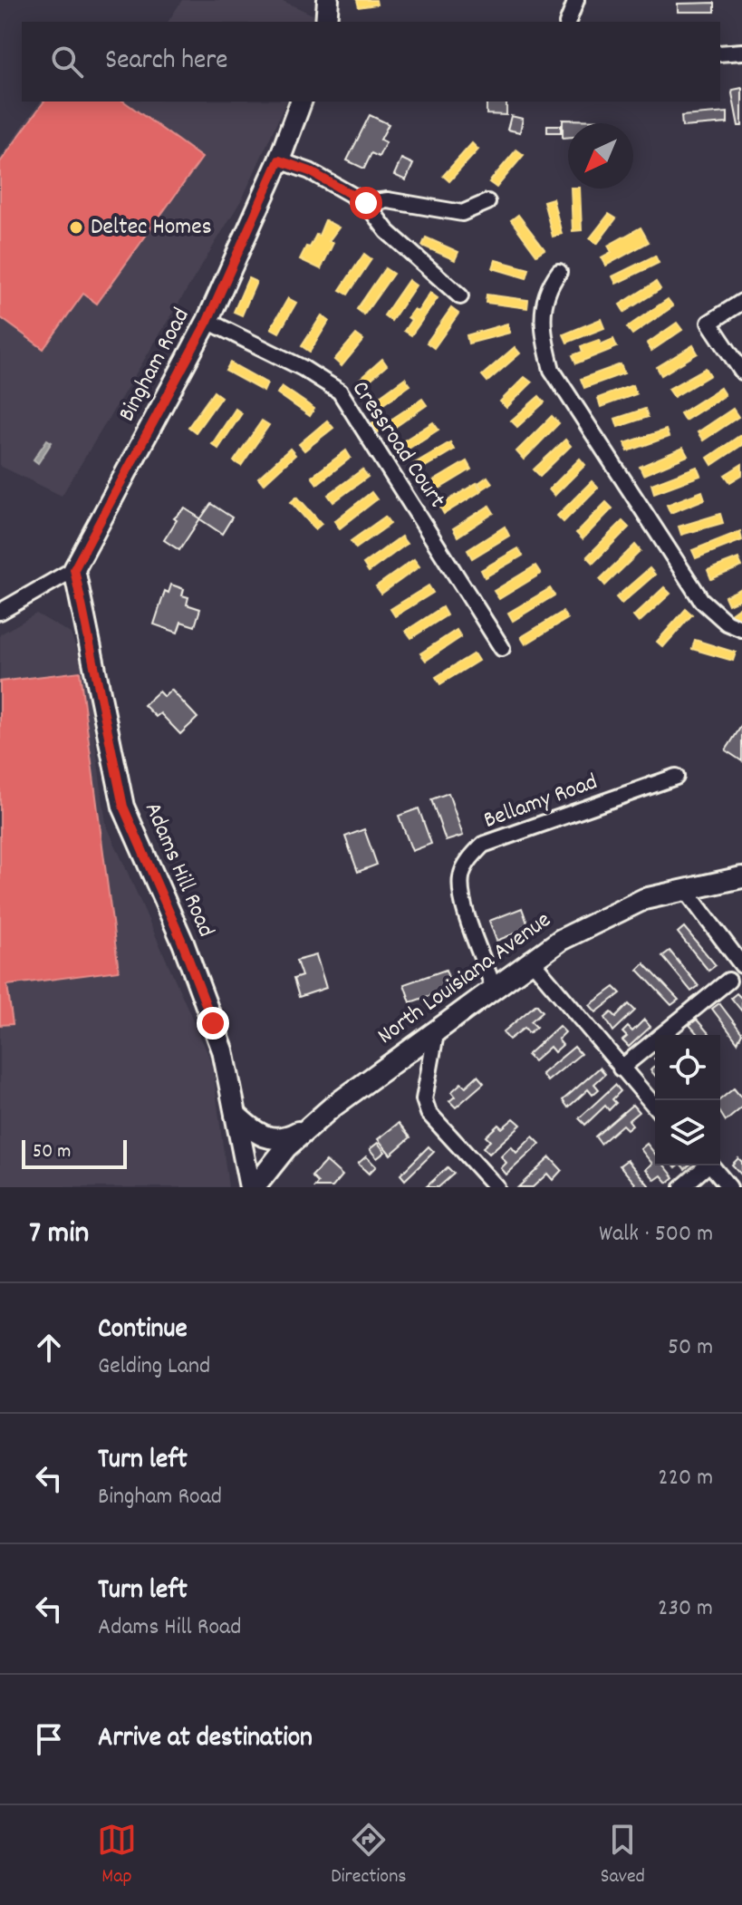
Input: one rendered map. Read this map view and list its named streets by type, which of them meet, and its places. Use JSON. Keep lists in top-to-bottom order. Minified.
{"streets":{"street":["Bingham Road","Cressroad Court","Bellamy Road","Adams Hill Road","North Louisiana Avenue"]},"crossings":[["Bingham Road","Cressroad Court"],["Bingham Road","Adams Hill Road"],["Bellamy Road","North Louisiana Avenue"],["Adams Hill Road","North Louisiana Avenue"]],"places":["Deltec Homes"],"scale_bar":"50 m","north":"bottom left","page":{"search":"Search here","scale":"50 m","heading":["7 min","Walk · 500 m"],"list":[["Continue","Gelding Land","50 m"],["Turn left","Bingham Road","220 m"],["Turn left","Adams Hill Road","230 m"],"Arrive at destination"],"nav":["Map","Directions","Saved"]}}
